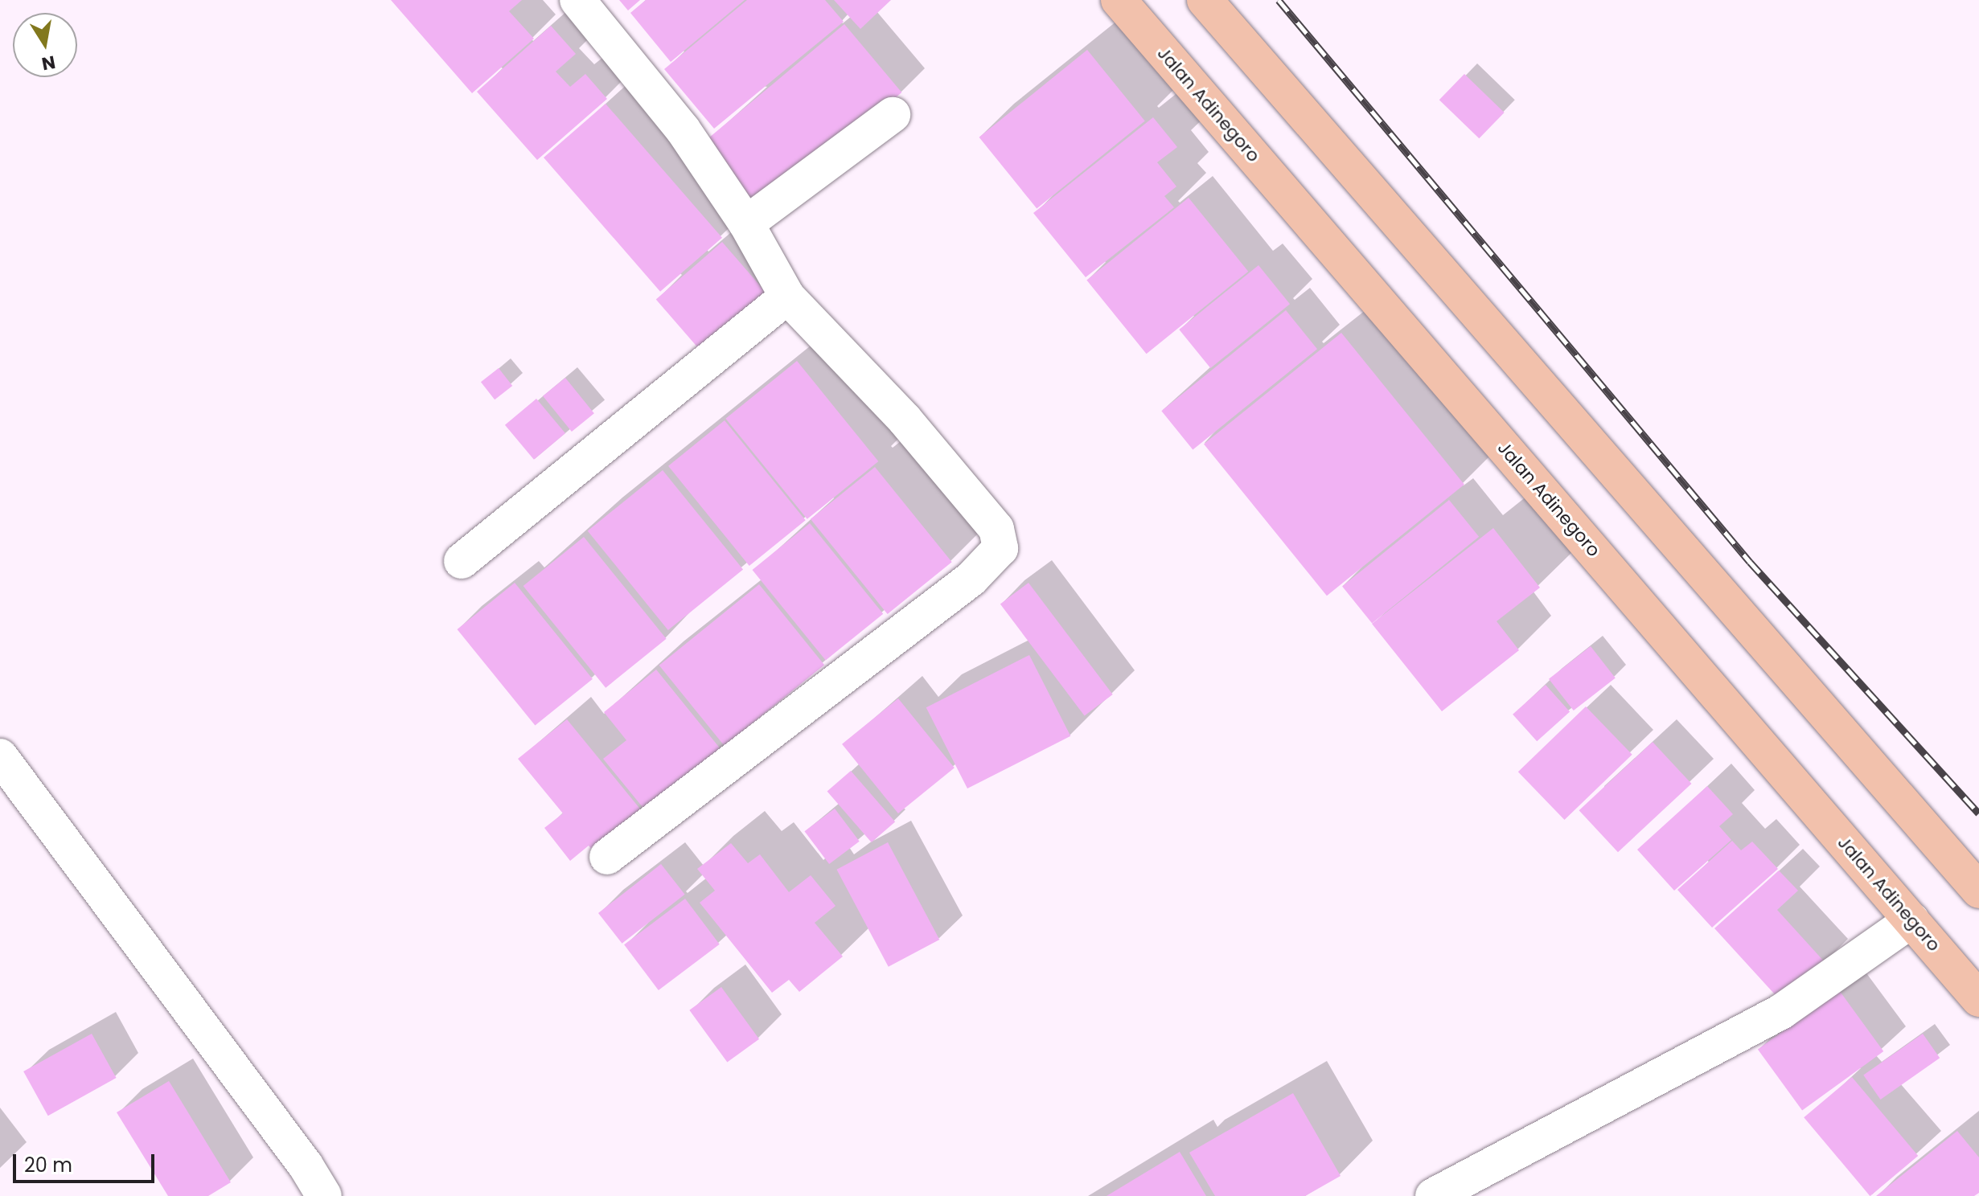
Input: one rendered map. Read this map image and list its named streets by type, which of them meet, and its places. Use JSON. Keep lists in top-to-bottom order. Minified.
{"streets":{"highway":["Jalan Adinegoro"]},"scale_bar":"20 m","north":"bottom"}
